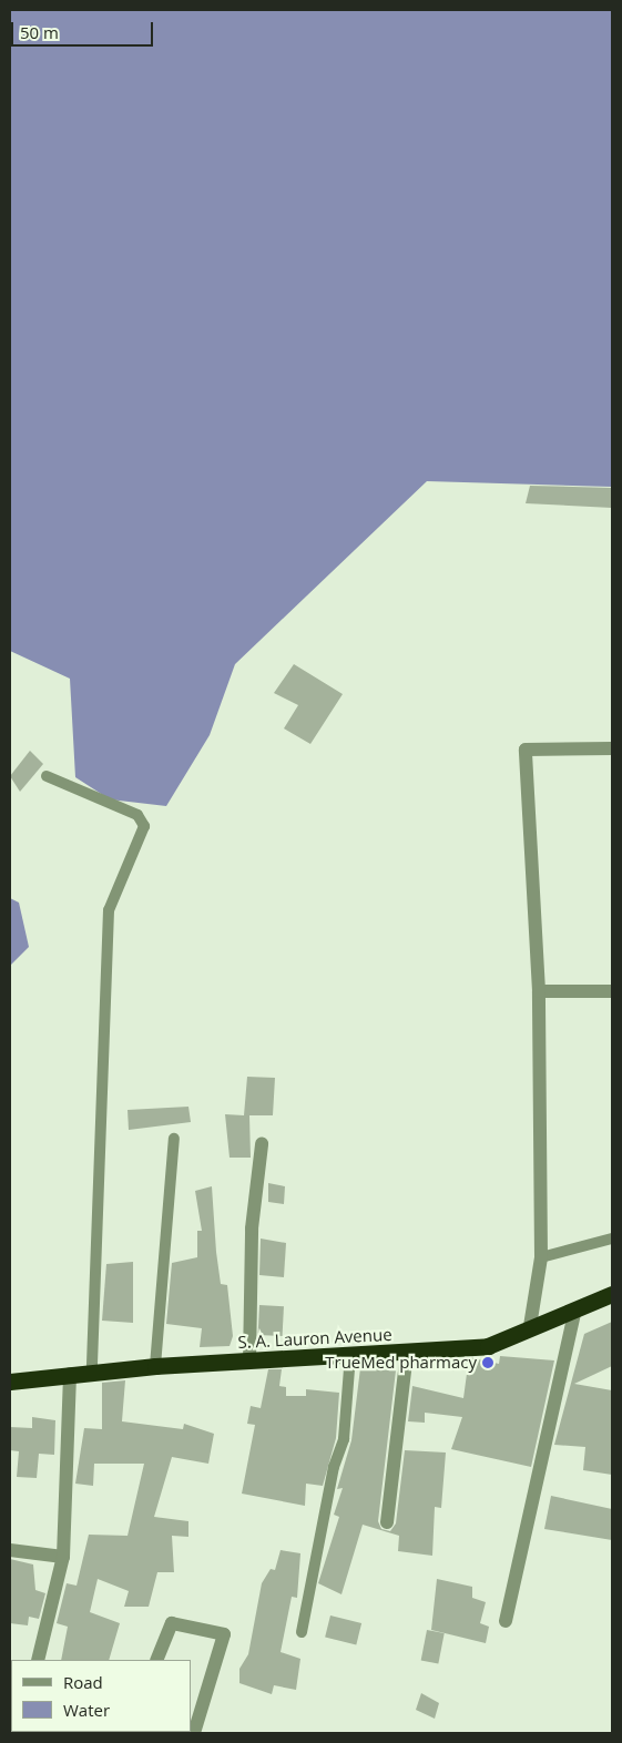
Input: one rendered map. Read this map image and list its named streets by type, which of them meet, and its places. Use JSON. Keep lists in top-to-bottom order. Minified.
{"streets":{"highway":["S. A. Lauron Avenue"]},"places":["TrueMed pharmacy"],"legend":["Road","Water"],"scale_bar":"50 m"}
